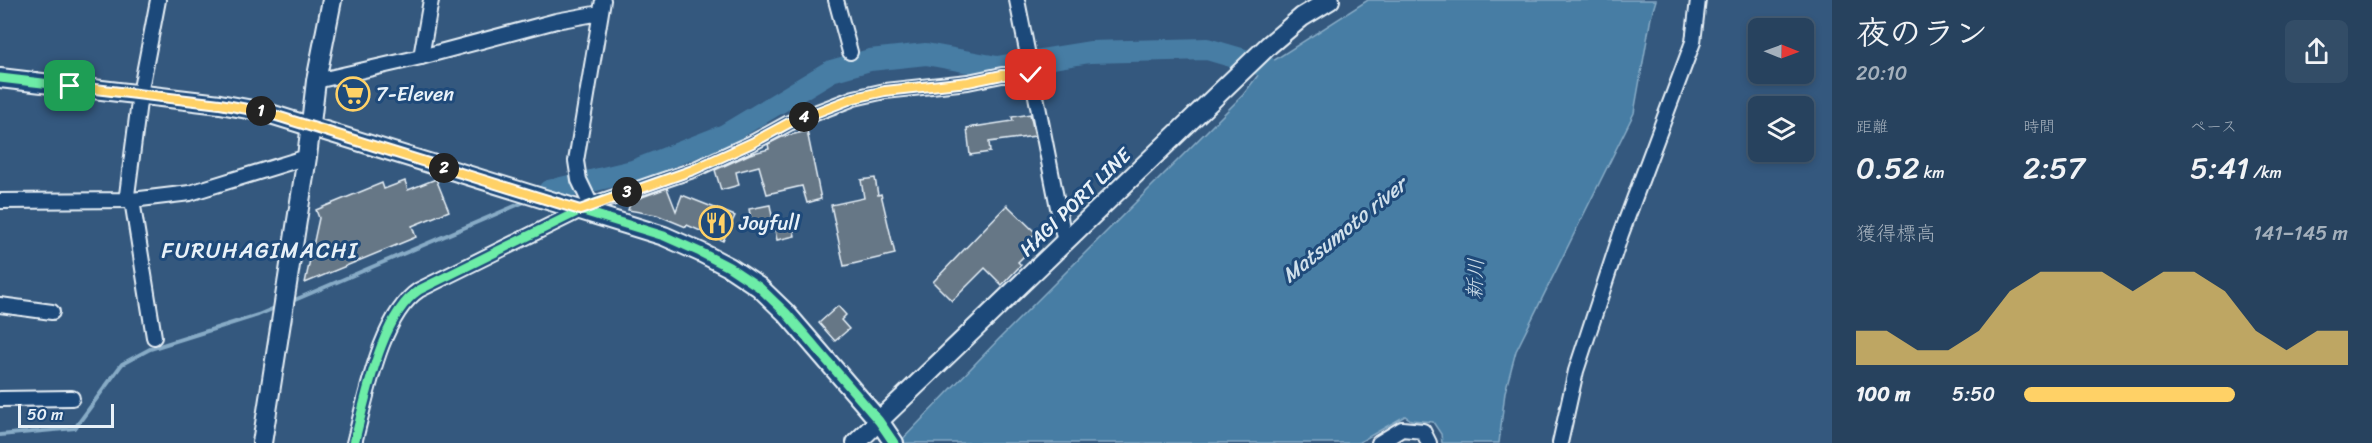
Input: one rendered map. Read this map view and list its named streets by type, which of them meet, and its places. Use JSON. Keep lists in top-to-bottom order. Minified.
{"streets":{"street":["HAGI PORT LINE"]},"districts":["FURUHAGIMACHI"],"water":["Matsumoto river","新川"],"places":{"supermarket":["7-Eleven"],"restaurant":["Joyfull"]},"scale_bar":"50 m","north":"right","page":{"heading":["夜のラン","20:10"],"pins":["1","4","2","3"],"stats":[["距離","0.52 km"],["時間","2:57"],["ペース","5:41 /km"]],"chart":["獲得標高","141–145 m"],"list":[{"name":"100 m","note":"5:50"}],"scale":"50 m"}}
